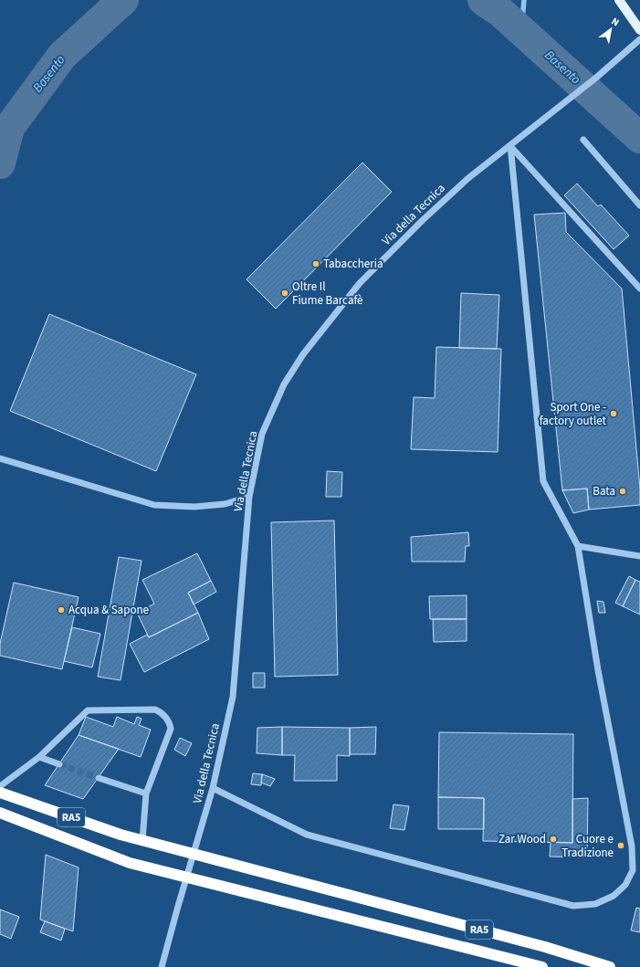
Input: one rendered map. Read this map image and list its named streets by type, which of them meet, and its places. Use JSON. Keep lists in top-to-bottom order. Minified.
{"streets":{"highway":["RA5"],"street":["Via della Tecnica"]},"water":["Basento"],"places":["Tabaccheria","Oltre Il Fiume Barcafè","Sport One - factory outlet","Bata","Acqua & Sapone","Zar Wood","Cuore e Tradizione"],"north":"top right"}
